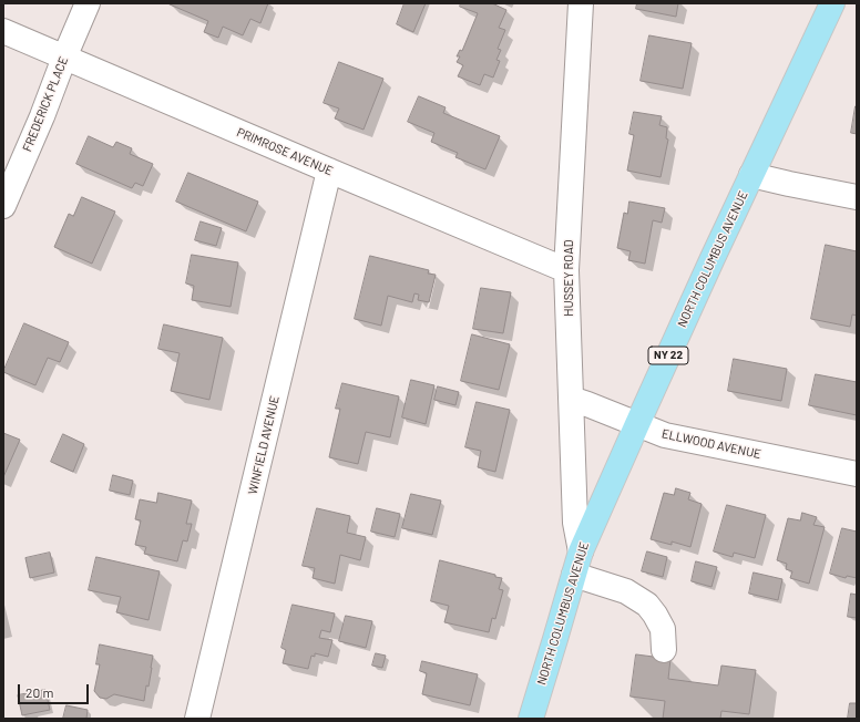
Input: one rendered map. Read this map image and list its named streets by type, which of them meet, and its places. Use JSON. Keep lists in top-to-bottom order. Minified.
{"streets":{"main road":["NORTH COLUMBUS AVENUE","NY 22"],"street":["FREDERICK PLACE","PRIMROSE AVENUE","HUSSEY ROAD","ELLWOOD AVENUE","WINFIELD AVENUE"]},"crossings":[["FREDERICK PLACE","PRIMROSE AVENUE"],["PRIMROSE AVENUE","HUSSEY ROAD"],["PRIMROSE AVENUE","WINFIELD AVENUE"],["NORTH COLUMBUS AVENUE","HUSSEY ROAD"],["NORTH COLUMBUS AVENUE","ELLWOOD AVENUE"],["HUSSEY ROAD","ELLWOOD AVENUE"]],"scale_bar":"20 m"}
